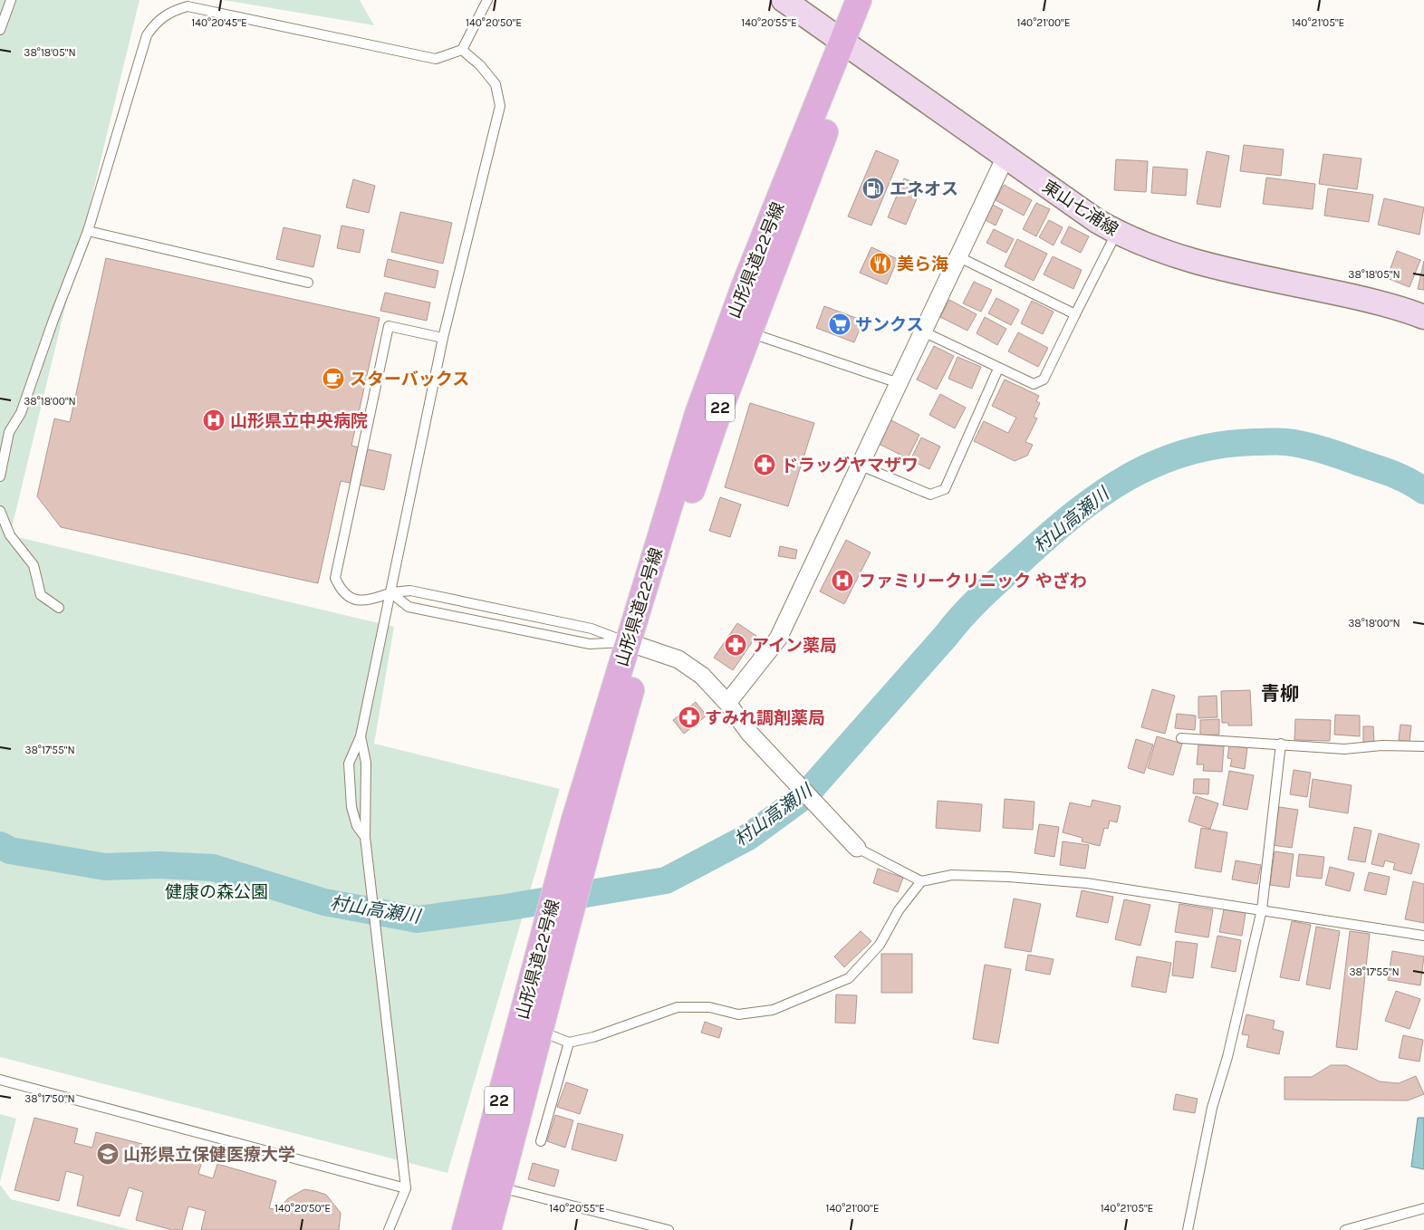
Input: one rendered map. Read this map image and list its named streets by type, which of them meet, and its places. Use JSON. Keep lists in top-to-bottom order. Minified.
{"streets":{"main road":["東山七浦線","山形県道22号線","22"]},"crossings":[["東山七浦線","山形県道22号線"]],"districts":["青柳"],"water":["村山高瀬川"],"parks":["健康の森公園"],"places":{"fuel station":["エネオス"],"restaurant":["美ら海"],"supermarket":["サンクス"],"cafe":["スターバックス"],"hospital":["山形県立中央病院","ファミリークリニック やざわ"],"pharmacy":["ドラッグヤマザワ","アイン薬局","すみれ調剤薬局"],"school or university":["山形県立保健医療大学"]},"coordinates":["140°20'45\"E","140°20'50\"E","140°20'55\"E","140°21'00\"E","140°21'05\"E","38°18'05\"N","38°18'00\"N","38°17'55\"N","38°17'50\"N"]}
